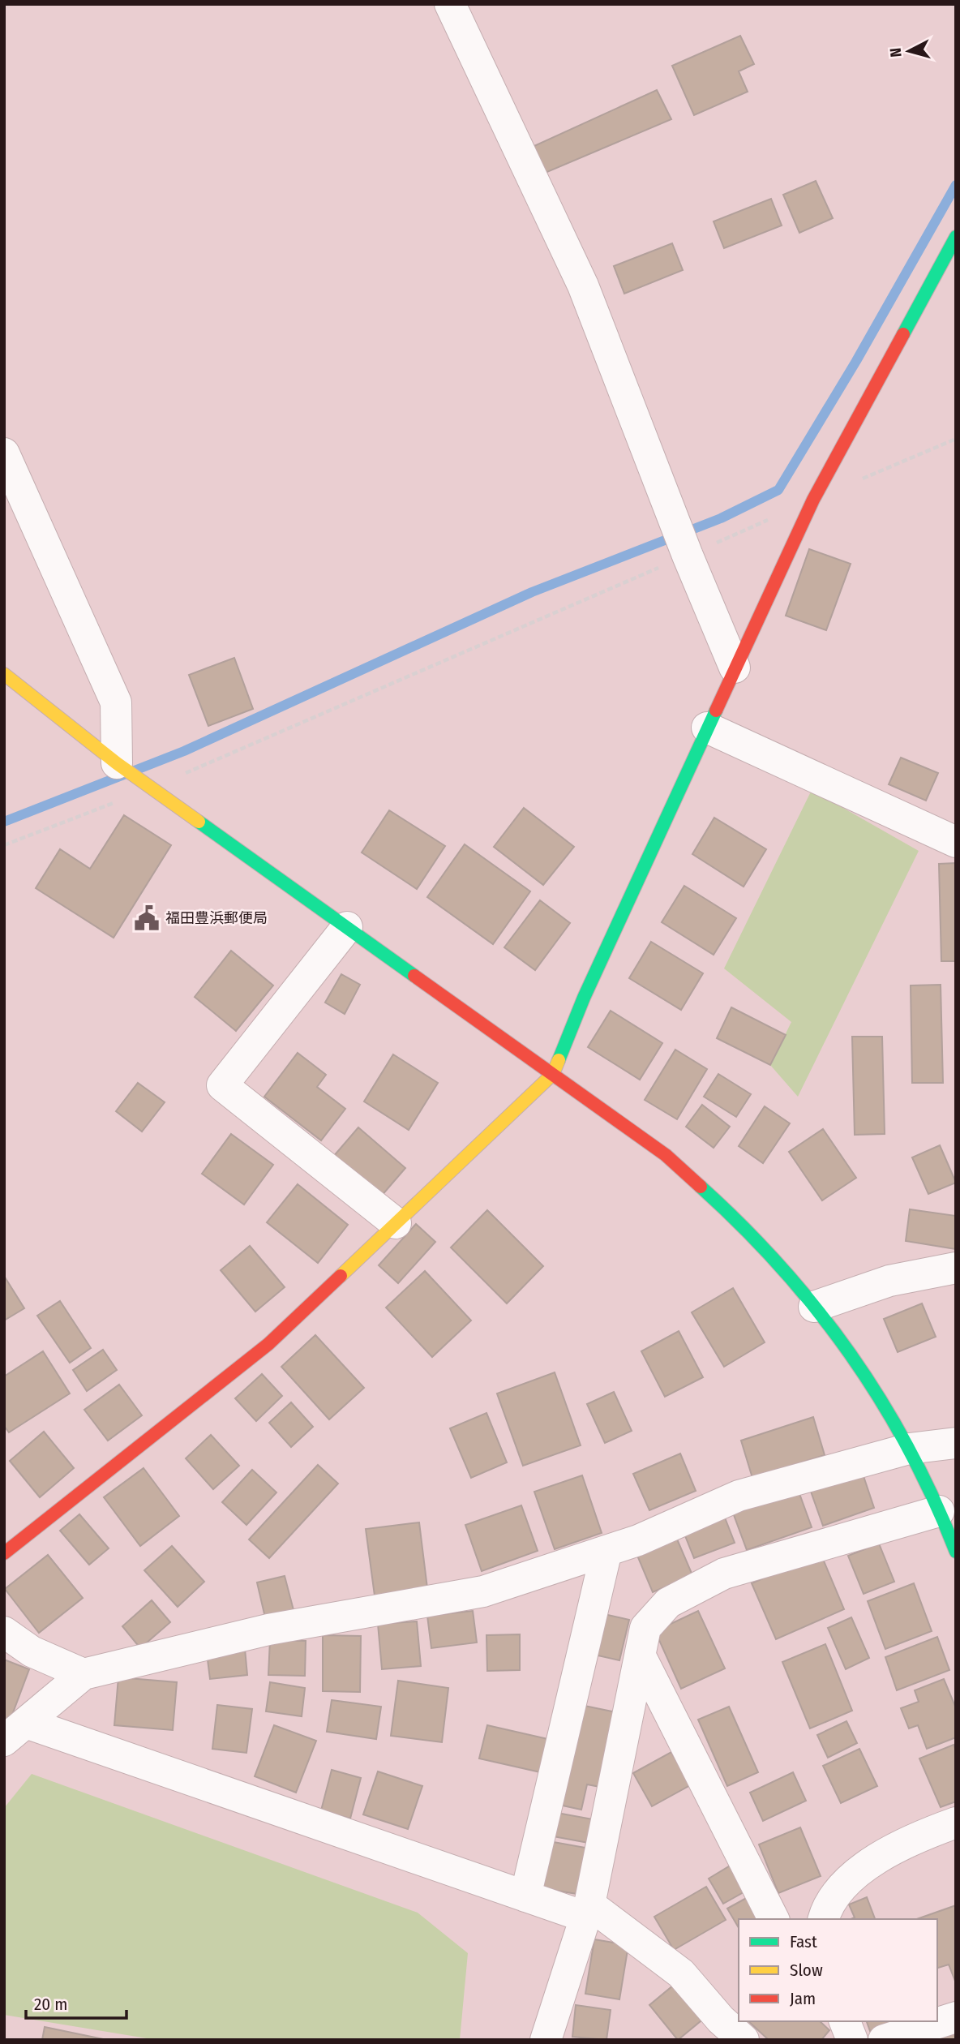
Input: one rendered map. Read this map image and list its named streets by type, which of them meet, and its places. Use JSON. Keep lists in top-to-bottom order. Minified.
{"places":{"public building":["福田豊浜郵便局"]},"legend":["Fast","Slow","Jam"],"scale_bar":"20 m","north":"left"}
